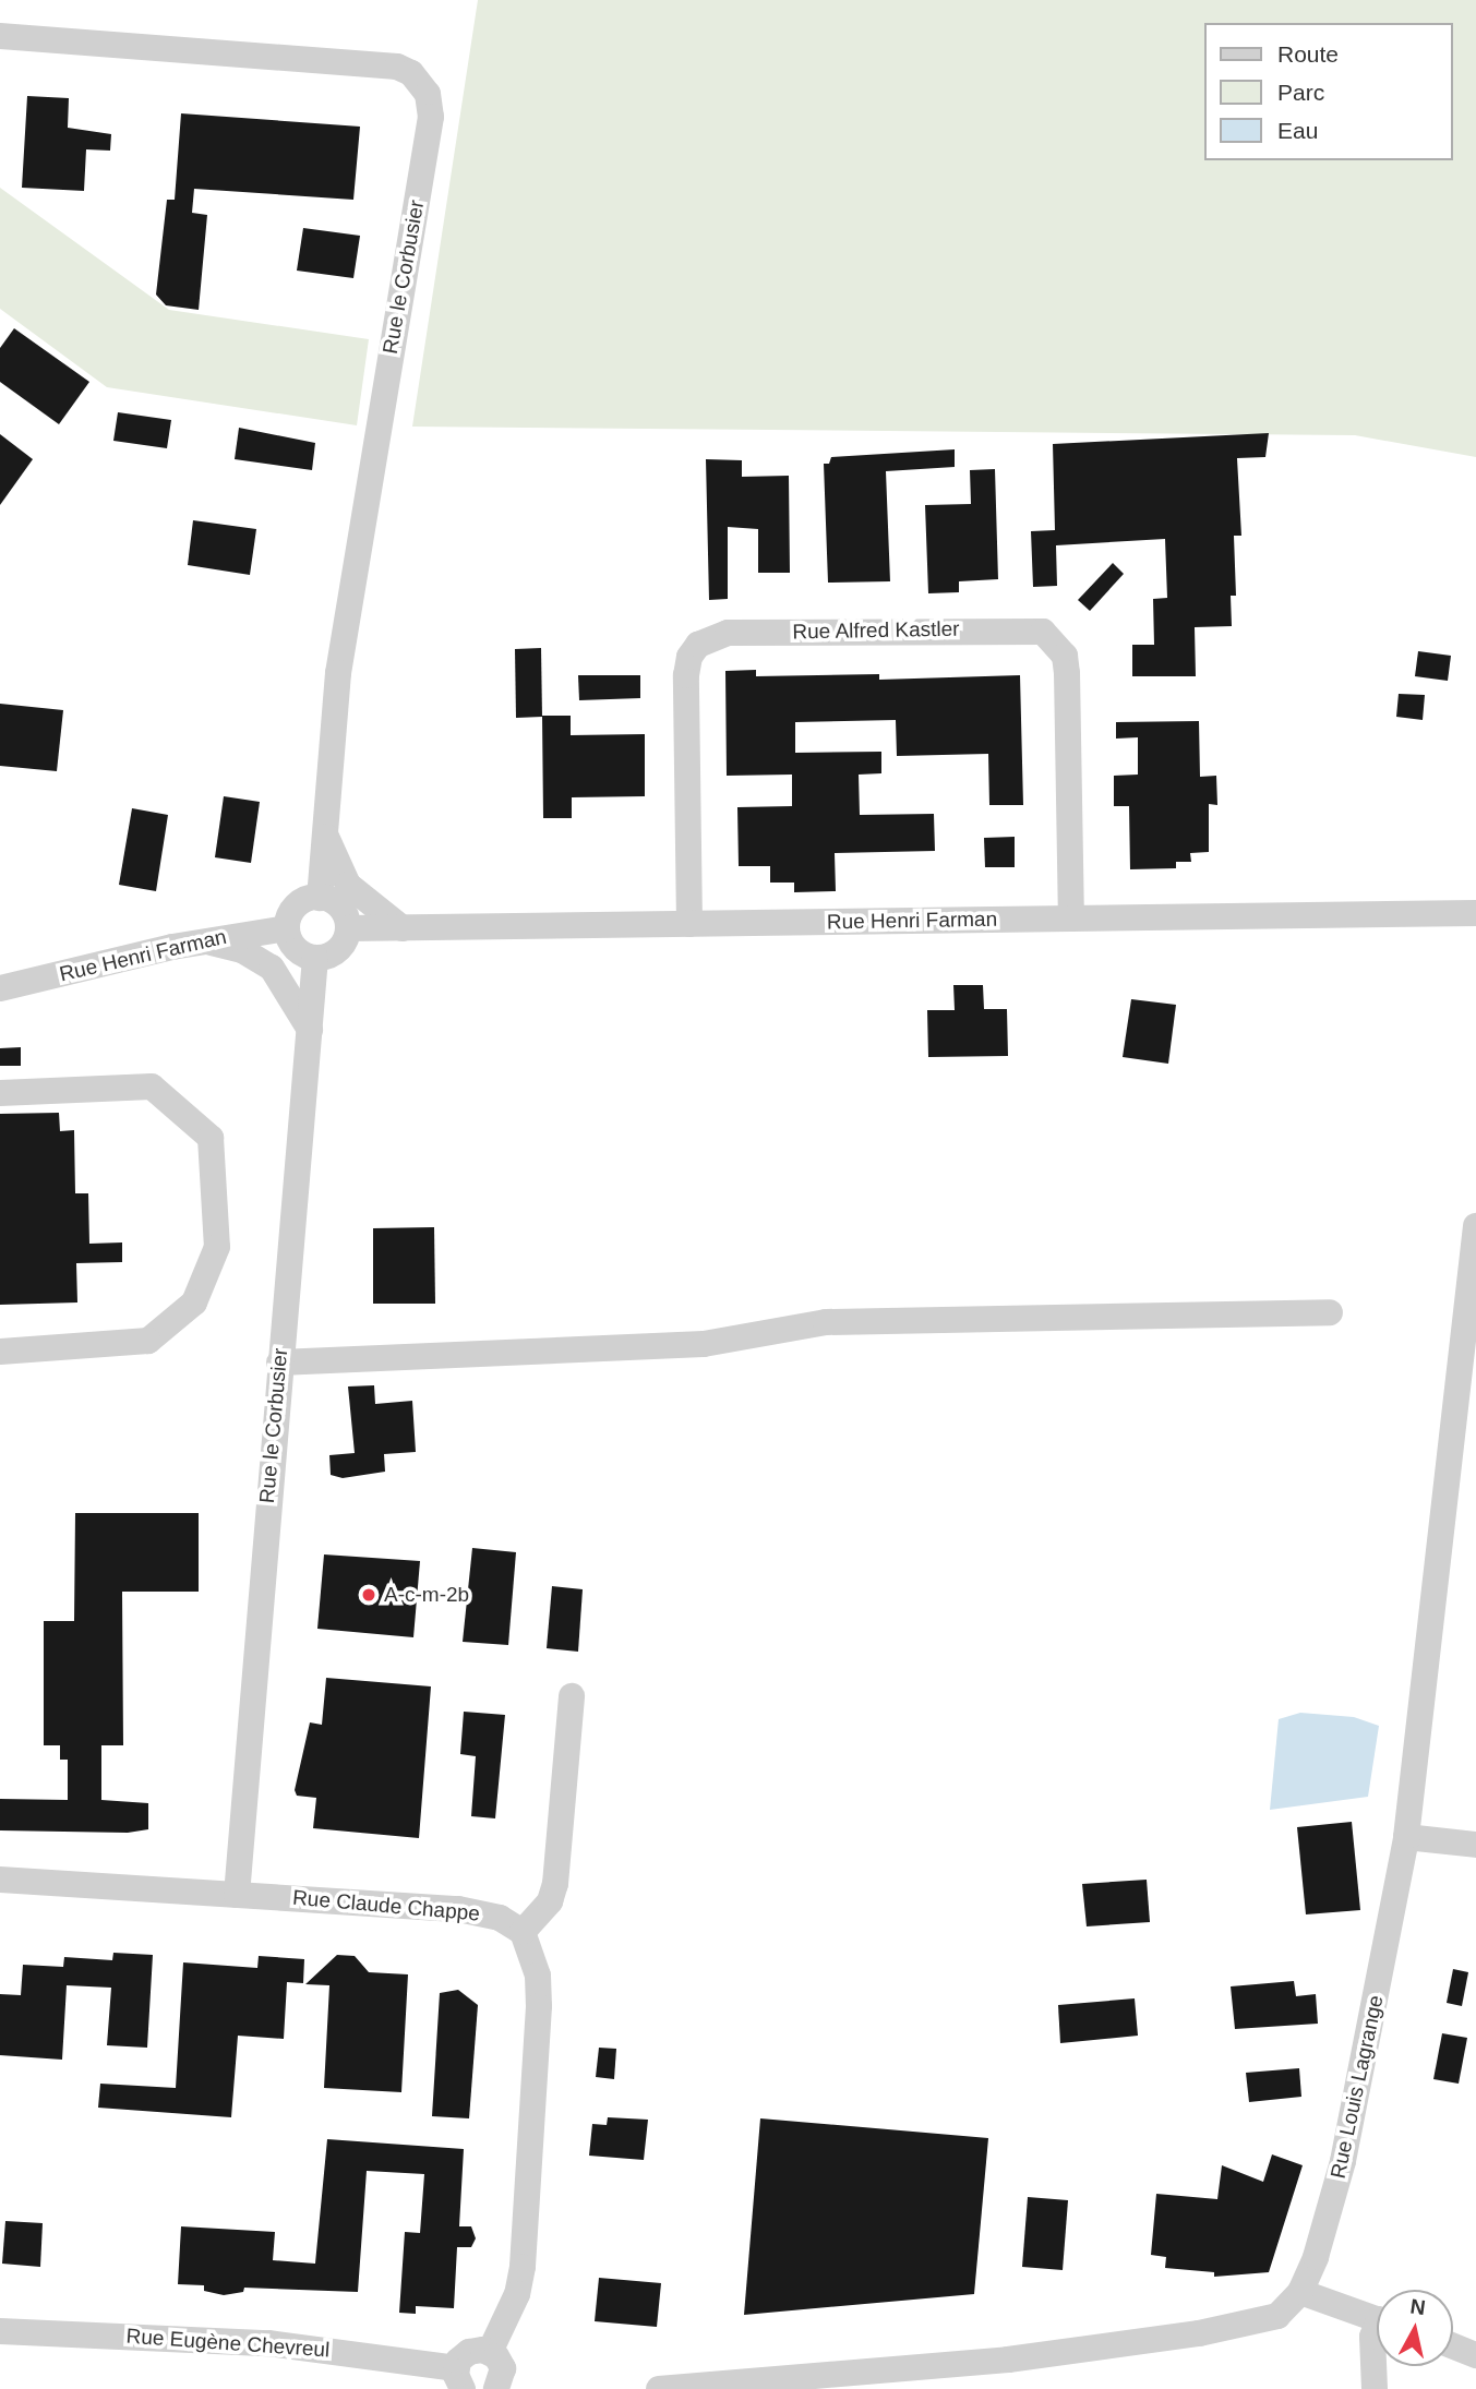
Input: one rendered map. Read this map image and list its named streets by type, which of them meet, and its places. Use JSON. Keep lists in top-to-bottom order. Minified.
{"streets":{"street":["Rue le Corbusier","Rue Alfred Kastler","Rue Henri Farman","Rue Claude Chappe","Rue Louis Lagrange","Rue Eugène Chevreul"]},"crossings":[["Rue le Corbusier","Rue Henri Farman"],["Rue le Corbusier","Rue Claude Chappe"],["Rue Alfred Kastler","Rue Henri Farman"]],"places":["A-c-m-2b"],"legend":["Route","Parc","Eau"],"north":"top"}
